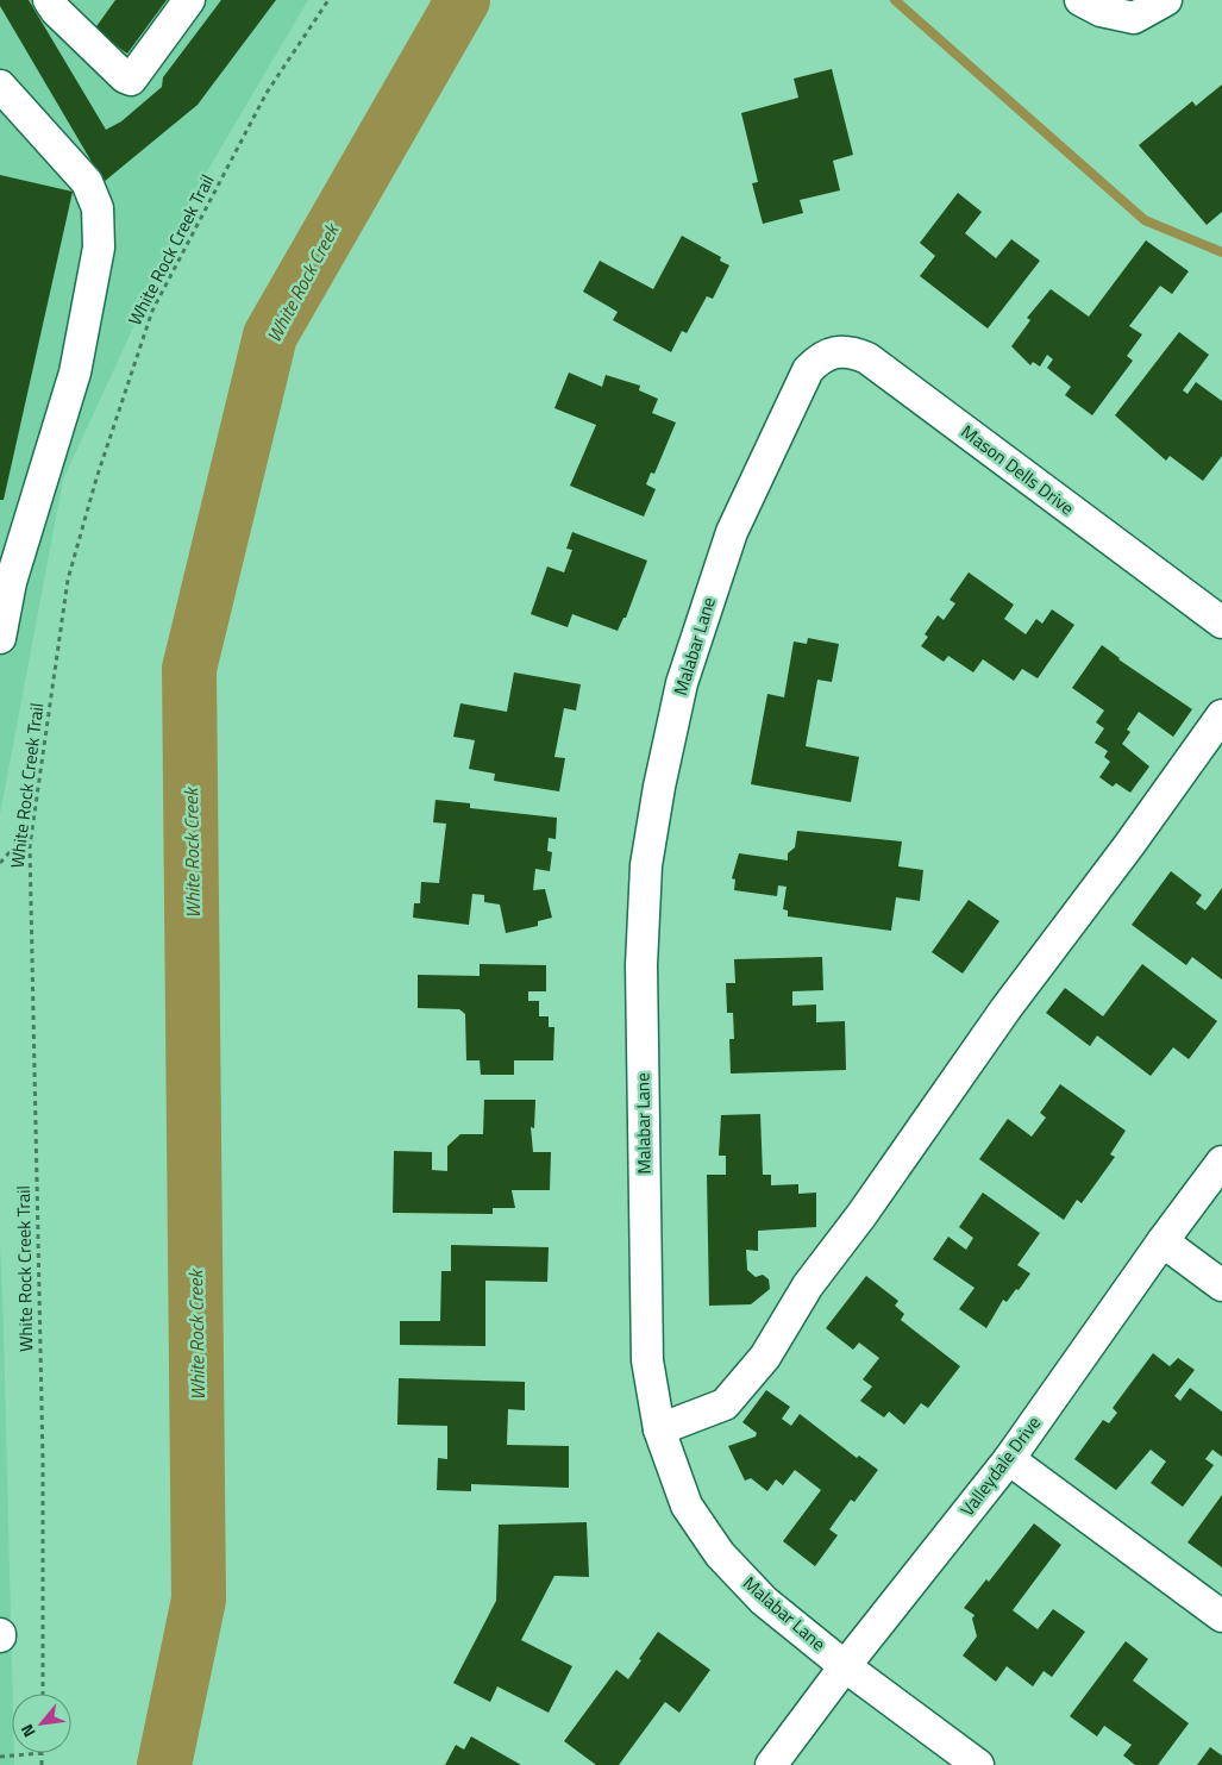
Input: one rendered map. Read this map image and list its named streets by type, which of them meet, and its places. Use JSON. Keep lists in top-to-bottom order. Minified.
{"streets":{"street":["Mason Dells Drive","Malabar Lane","Valleydale Drive"],"path":["White Rock Creek Trail"]},"crossings":[["Mason Dells Drive","Malabar Lane"],["Malabar Lane","Valleydale Drive"]],"water":["White Rock Creek"],"north":"bottom left"}
